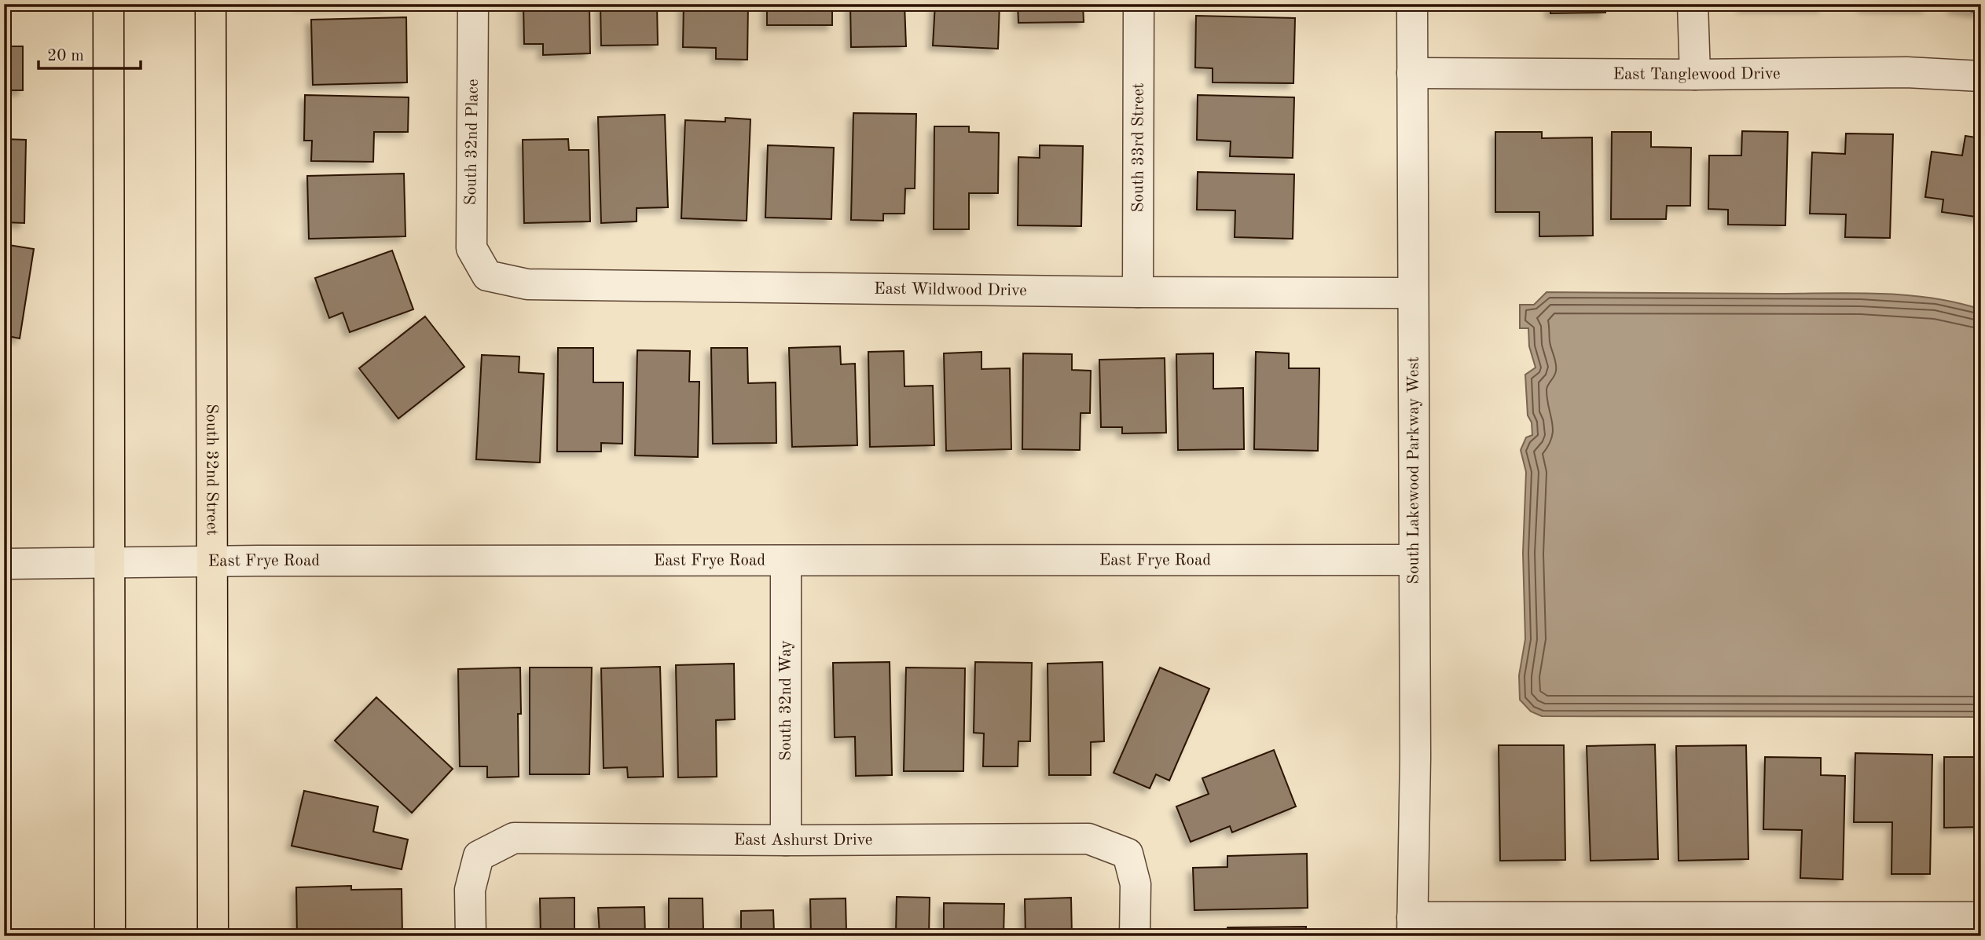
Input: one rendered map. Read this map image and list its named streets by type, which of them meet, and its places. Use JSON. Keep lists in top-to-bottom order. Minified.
{"streets":{"main road":["South 32nd Street"],"street":["East Tanglewood Drive","South 32nd Place","South 33rd Street","East Wildwood Drive","South Lakewood Parkway West","East Frye Road","South 32nd Way","East Ashurst Drive"]},"crossings":[["East Tanglewood Drive","South Lakewood Parkway West"],["South 32nd Place","East Wildwood Drive"],["South 33rd Street","East Wildwood Drive"],["East Wildwood Drive","South Lakewood Parkway West"],["South 32nd Street","East Frye Road"],["South Lakewood Parkway West","East Frye Road"],["East Frye Road","South 32nd Way"],["South 32nd Way","East Ashurst Drive"]],"scale_bar":"20 m"}
